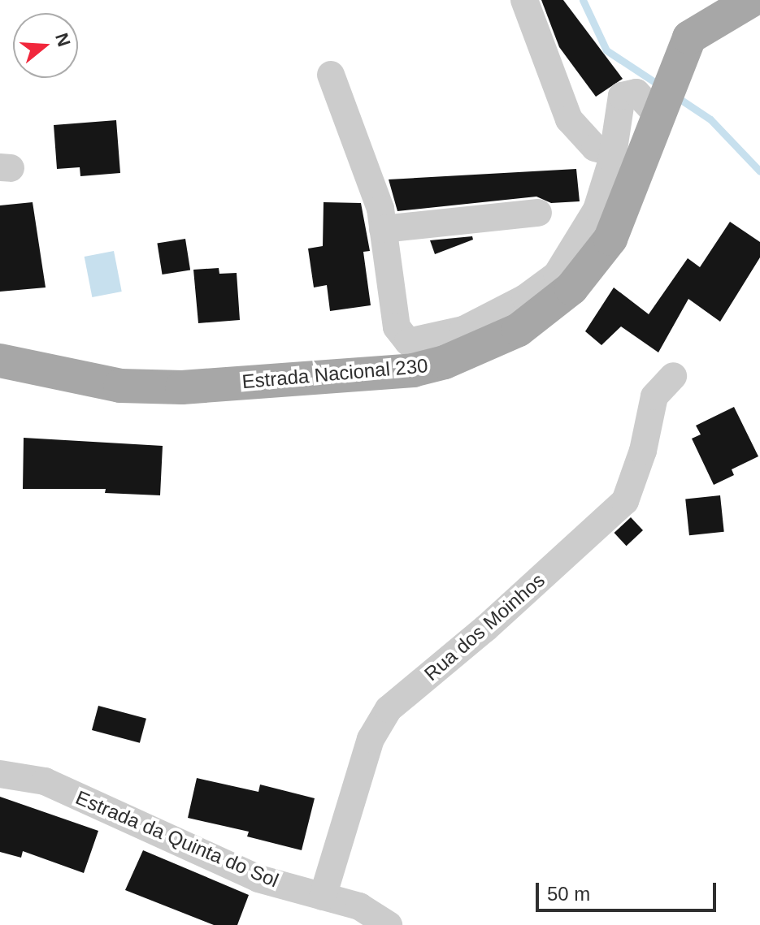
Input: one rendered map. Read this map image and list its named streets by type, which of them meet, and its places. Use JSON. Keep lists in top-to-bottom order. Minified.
{"streets":{"main road":["Estrada Nacional 230"],"street":["Rua dos Moinhos","Estrada da Quinta do Sol"]},"crossings":[["Rua dos Moinhos","Estrada da Quinta do Sol"]],"scale_bar":"50 m","north":"right"}
